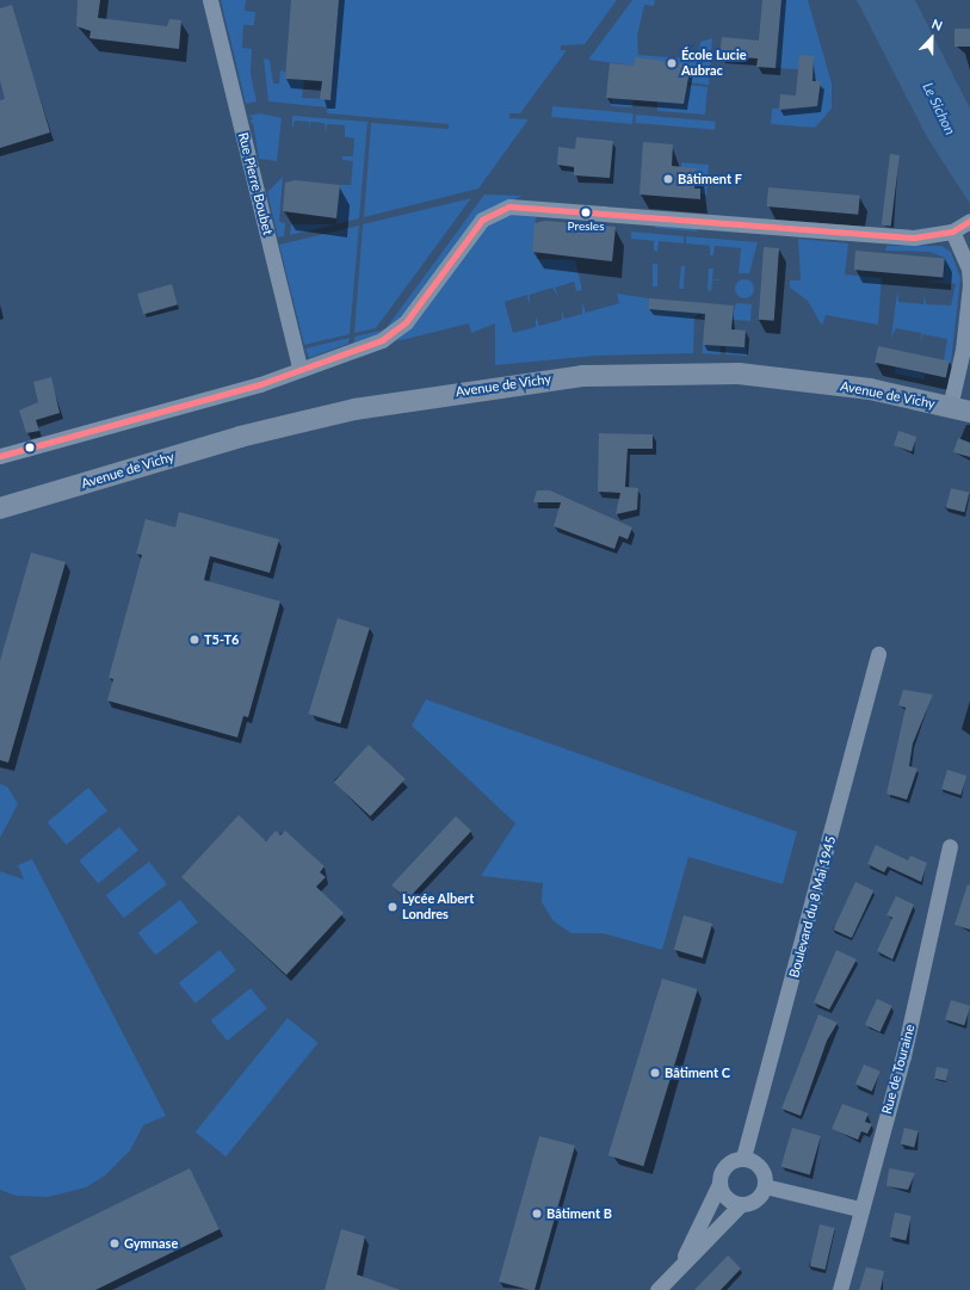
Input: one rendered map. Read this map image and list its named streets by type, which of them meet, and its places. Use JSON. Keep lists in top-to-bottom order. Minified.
{"streets":{"main road":["Avenue de Vichy"],"street":["Rue Pierre Boubet","Boulevard du 8 Mai 1945","Rue de Touraine"]},"water":["Le Sichon"],"places":["École Lucie Aubrac","Bâtiment F","Presles","T5-T6","Lycée Albert Londres","Bâtiment C","Bâtiment B","Gymnase"],"north":"top"}
